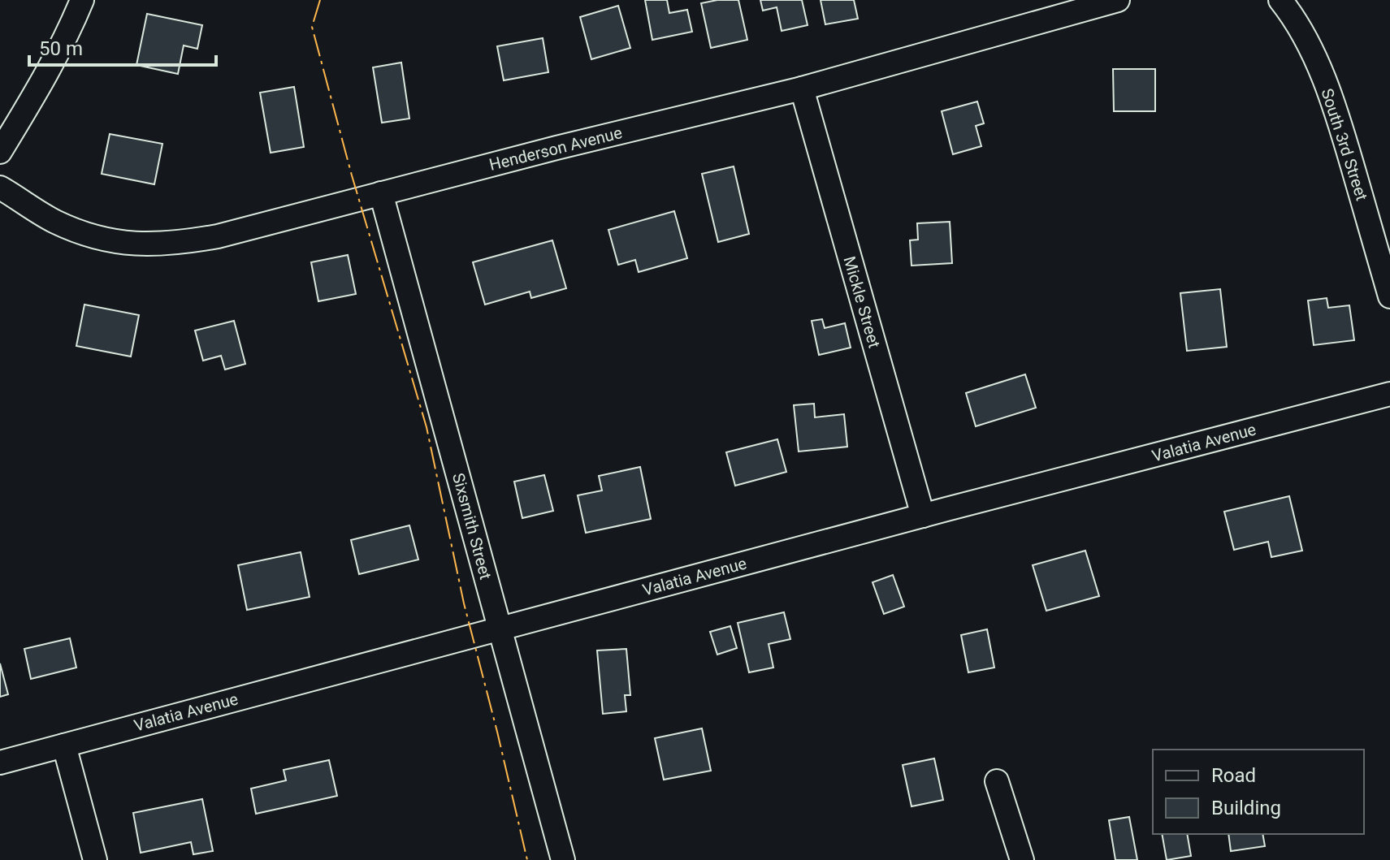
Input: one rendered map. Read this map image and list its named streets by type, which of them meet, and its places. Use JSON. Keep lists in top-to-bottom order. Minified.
{"streets":{"street":["South 3rd Street","Henderson Avenue","Mickle Street","Valatia Avenue","Sixsmith Street"]},"crossings":[["Henderson Avenue","Mickle Street"],["Henderson Avenue","Sixsmith Street"],["Mickle Street","Valatia Avenue"],["Valatia Avenue","Sixsmith Street"]],"legend":["Road","Building"],"scale_bar":"50 m"}
